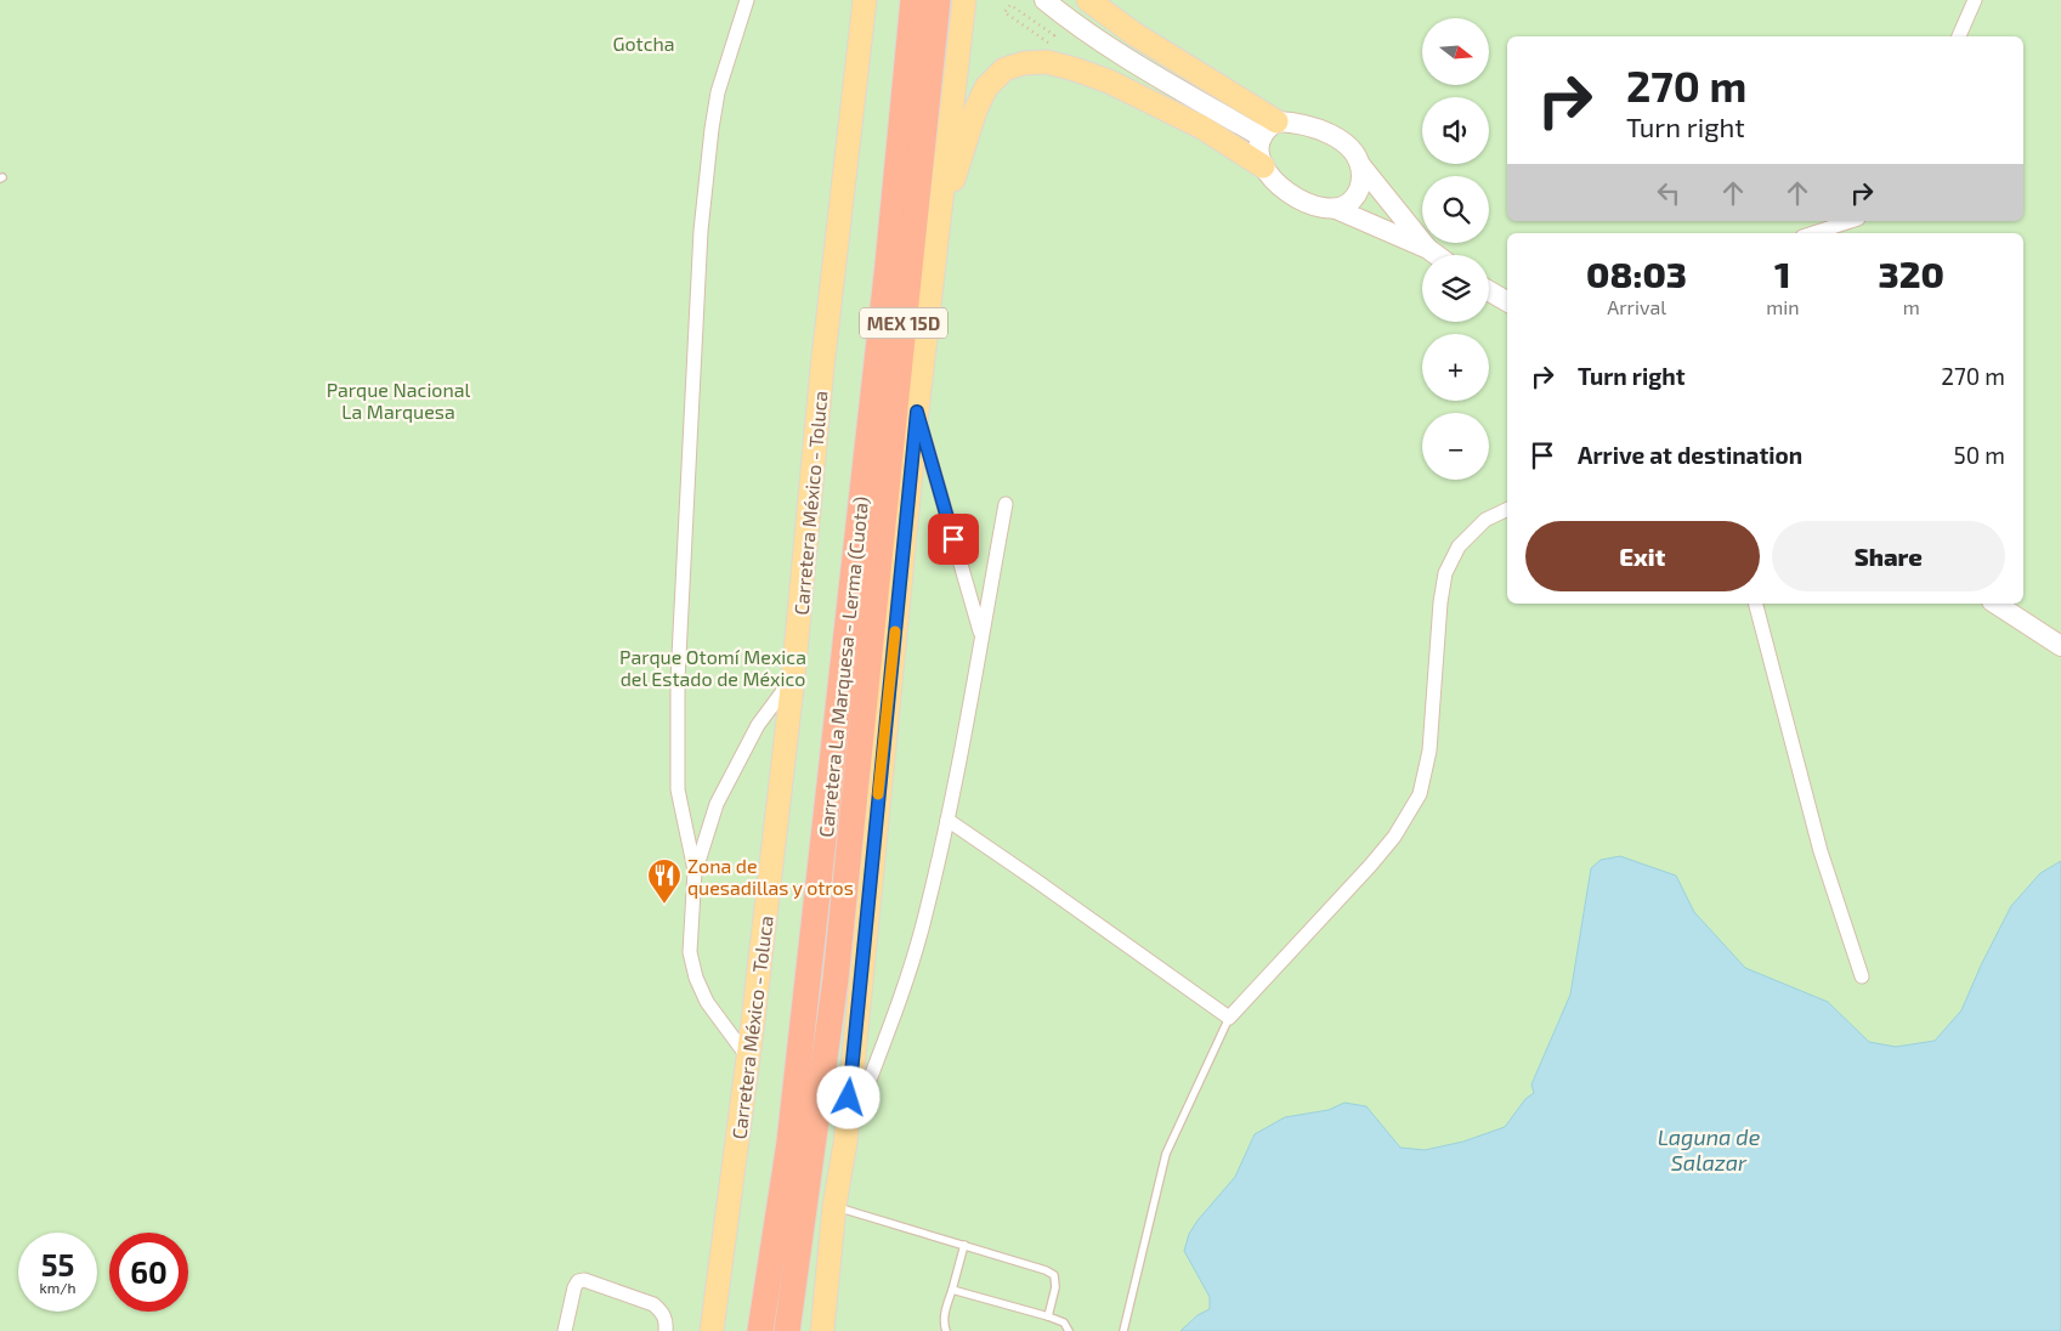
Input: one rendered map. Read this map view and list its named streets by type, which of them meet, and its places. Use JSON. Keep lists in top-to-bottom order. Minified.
{"streets":{"highway":["MEX 15D","Carretera La Marquesa - Lerma (Cuota)"],"main road":["Carretera México - Toluca"]},"water":["Laguna de Salazar"],"parks":["Gotcha","Parque Nacional La Marquesa","Parque Otomí Mexica del Estado de México"],"places":{"restaurant":["Zona de quesadillas y otros"]},"north":"right","page":{"map_buttons":["+","−"],"turn":["270 m","Turn right"],"eta":["08:03","Arrival","1","min","320","m"],"list":[{"name":"Turn right","value":"270 m"},{"name":"Arrive at destination","value":"50 m"}],"buttons":["Exit","Share"],"speed":"55 km/h","limit":"60"}}
